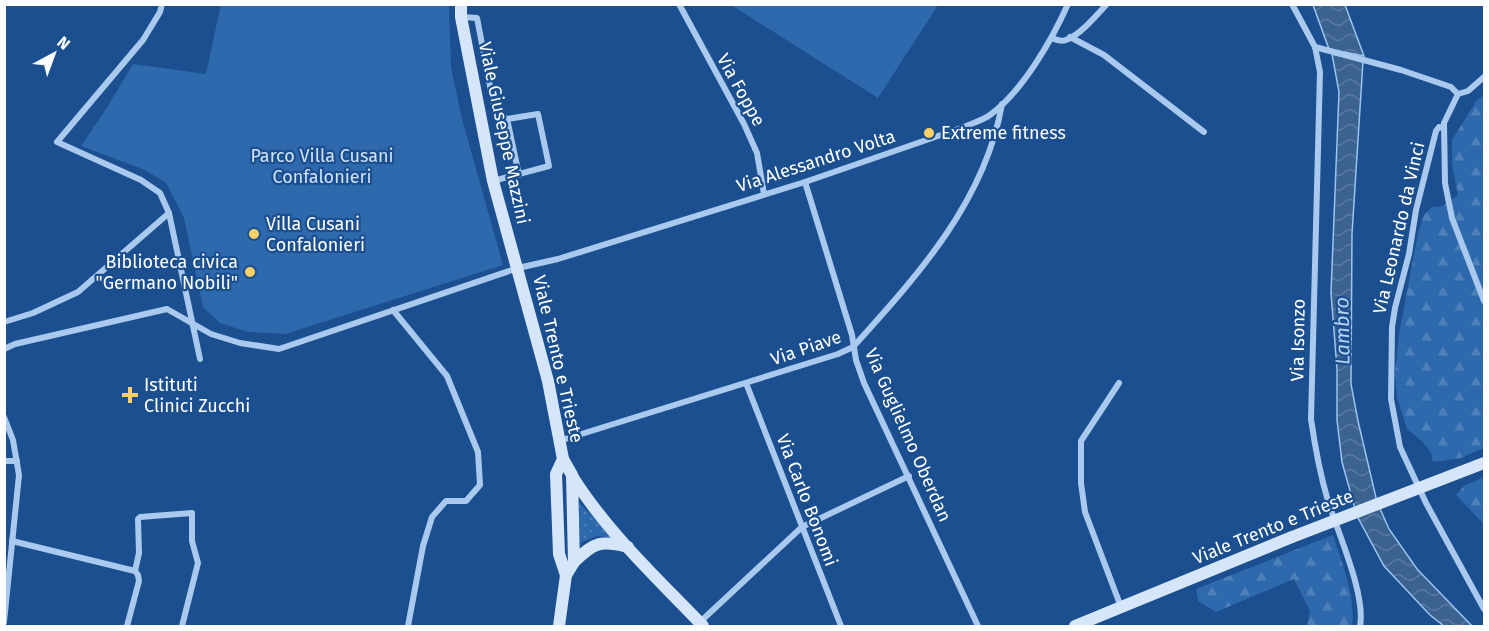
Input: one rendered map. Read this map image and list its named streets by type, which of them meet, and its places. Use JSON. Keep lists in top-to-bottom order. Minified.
{"streets":{"main road":["Viale Giuseppe Mazzini","Viale Trento e Trieste"],"street":["Via Foppe","Via Alessandro Volta","Via Leonardo da Vinci","Via Isonzo","Via Piave","Via Guglielmo Oberdan","Via Carlo Bonomi"]},"crossings":[["Via Foppe","Via Alessandro Volta"],["Viale Giuseppe Mazzini","Via Alessandro Volta"],["Viale Giuseppe Mazzini","Viale Trento e Trieste"],["Via Alessandro Volta","Via Piave"],["Via Alessandro Volta","Viale Trento e Trieste"],["Via Alessandro Volta","Via Guglielmo Oberdan"],["Via Piave","Viale Trento e Trieste"],["Via Piave","Via Guglielmo Oberdan"],["Via Piave","Via Carlo Bonomi"]],"water":["Lambro"],"parks":["Parco Villa Cusani Confalonieri"],"places":{"other":["Extreme fitness","Villa Cusani Confalonieri","Biblioteca civica \"Germano Nobili\""],"health":["Istituti Clinici Zucchi"]},"north":"top right"}
